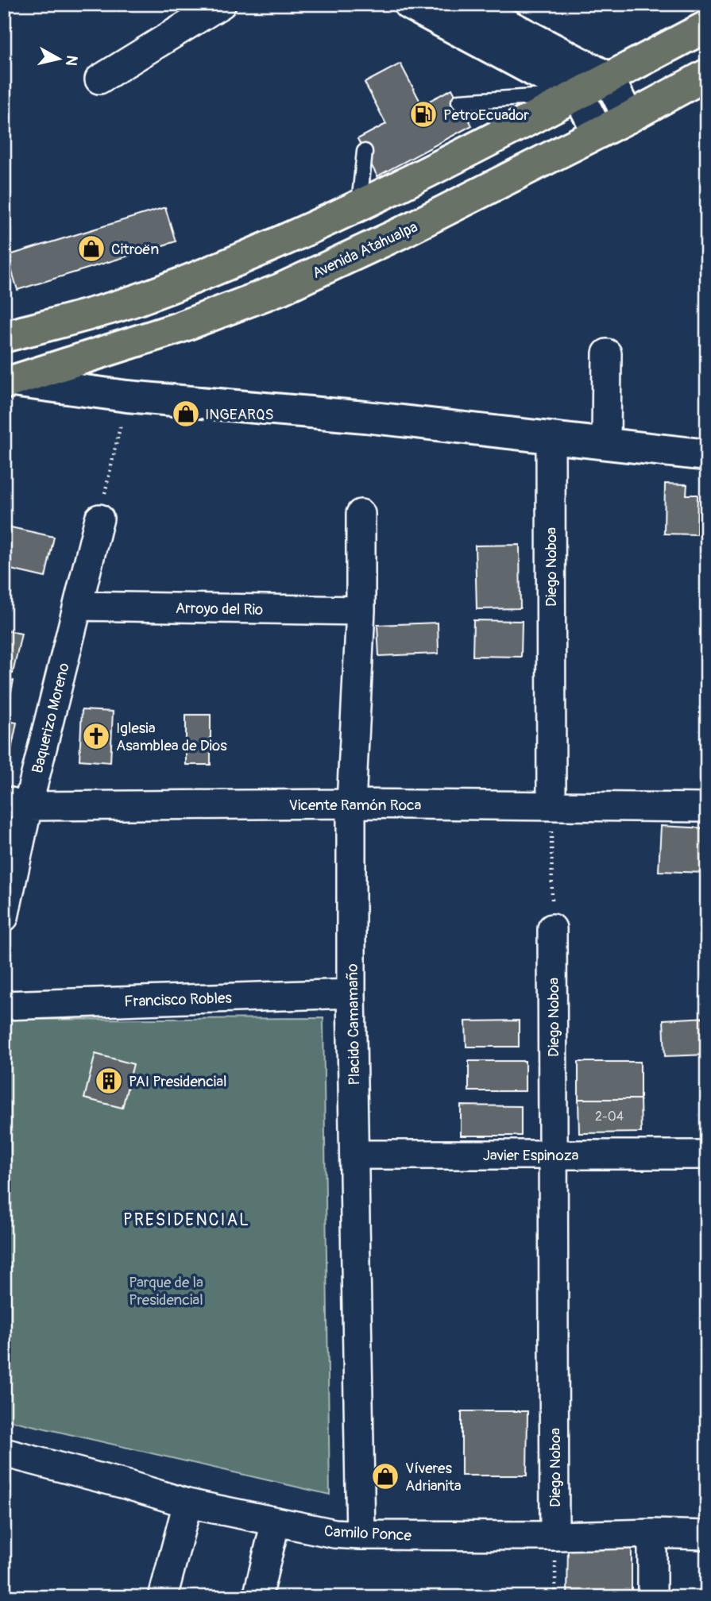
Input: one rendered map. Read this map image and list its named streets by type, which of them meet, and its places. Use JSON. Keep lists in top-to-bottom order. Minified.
{"streets":{"main road":["Avenida Atahualpa"],"street":["Diego Noboa","Arroyo del Rio","Baquerizo Moreno","Vicente Ramón Roca","Francisco Robles","Placido Camamaño","Javier Espinoza","Camilo Ponce"]},"crossings":[["Diego Noboa","Vicente Ramón Roca"],["Diego Noboa","Javier Espinoza"],["Diego Noboa","Camilo Ponce"],["Arroyo del Rio","Baquerizo Moreno"],["Arroyo del Rio","Placido Camamaño"],["Baquerizo Moreno","Vicente Ramón Roca"],["Vicente Ramón Roca","Placido Camamaño"],["Francisco Robles","Placido Camamaño"],["Placido Camamaño","Javier Espinoza"],["Placido Camamaño","Camilo Ponce"]],"districts":["PRESIDENCIAL"],"parks":["Parque de la Presidencial"],"places":{"fuel station":["PetroEcuador"],"shop":["Citroën","INGEARQS","Víveres Adrianita"],"church":["Iglesia Asamblea de Dios"],"building":["PAI Presidencial"]},"house_numbers":["2-04"],"north":"right"}
